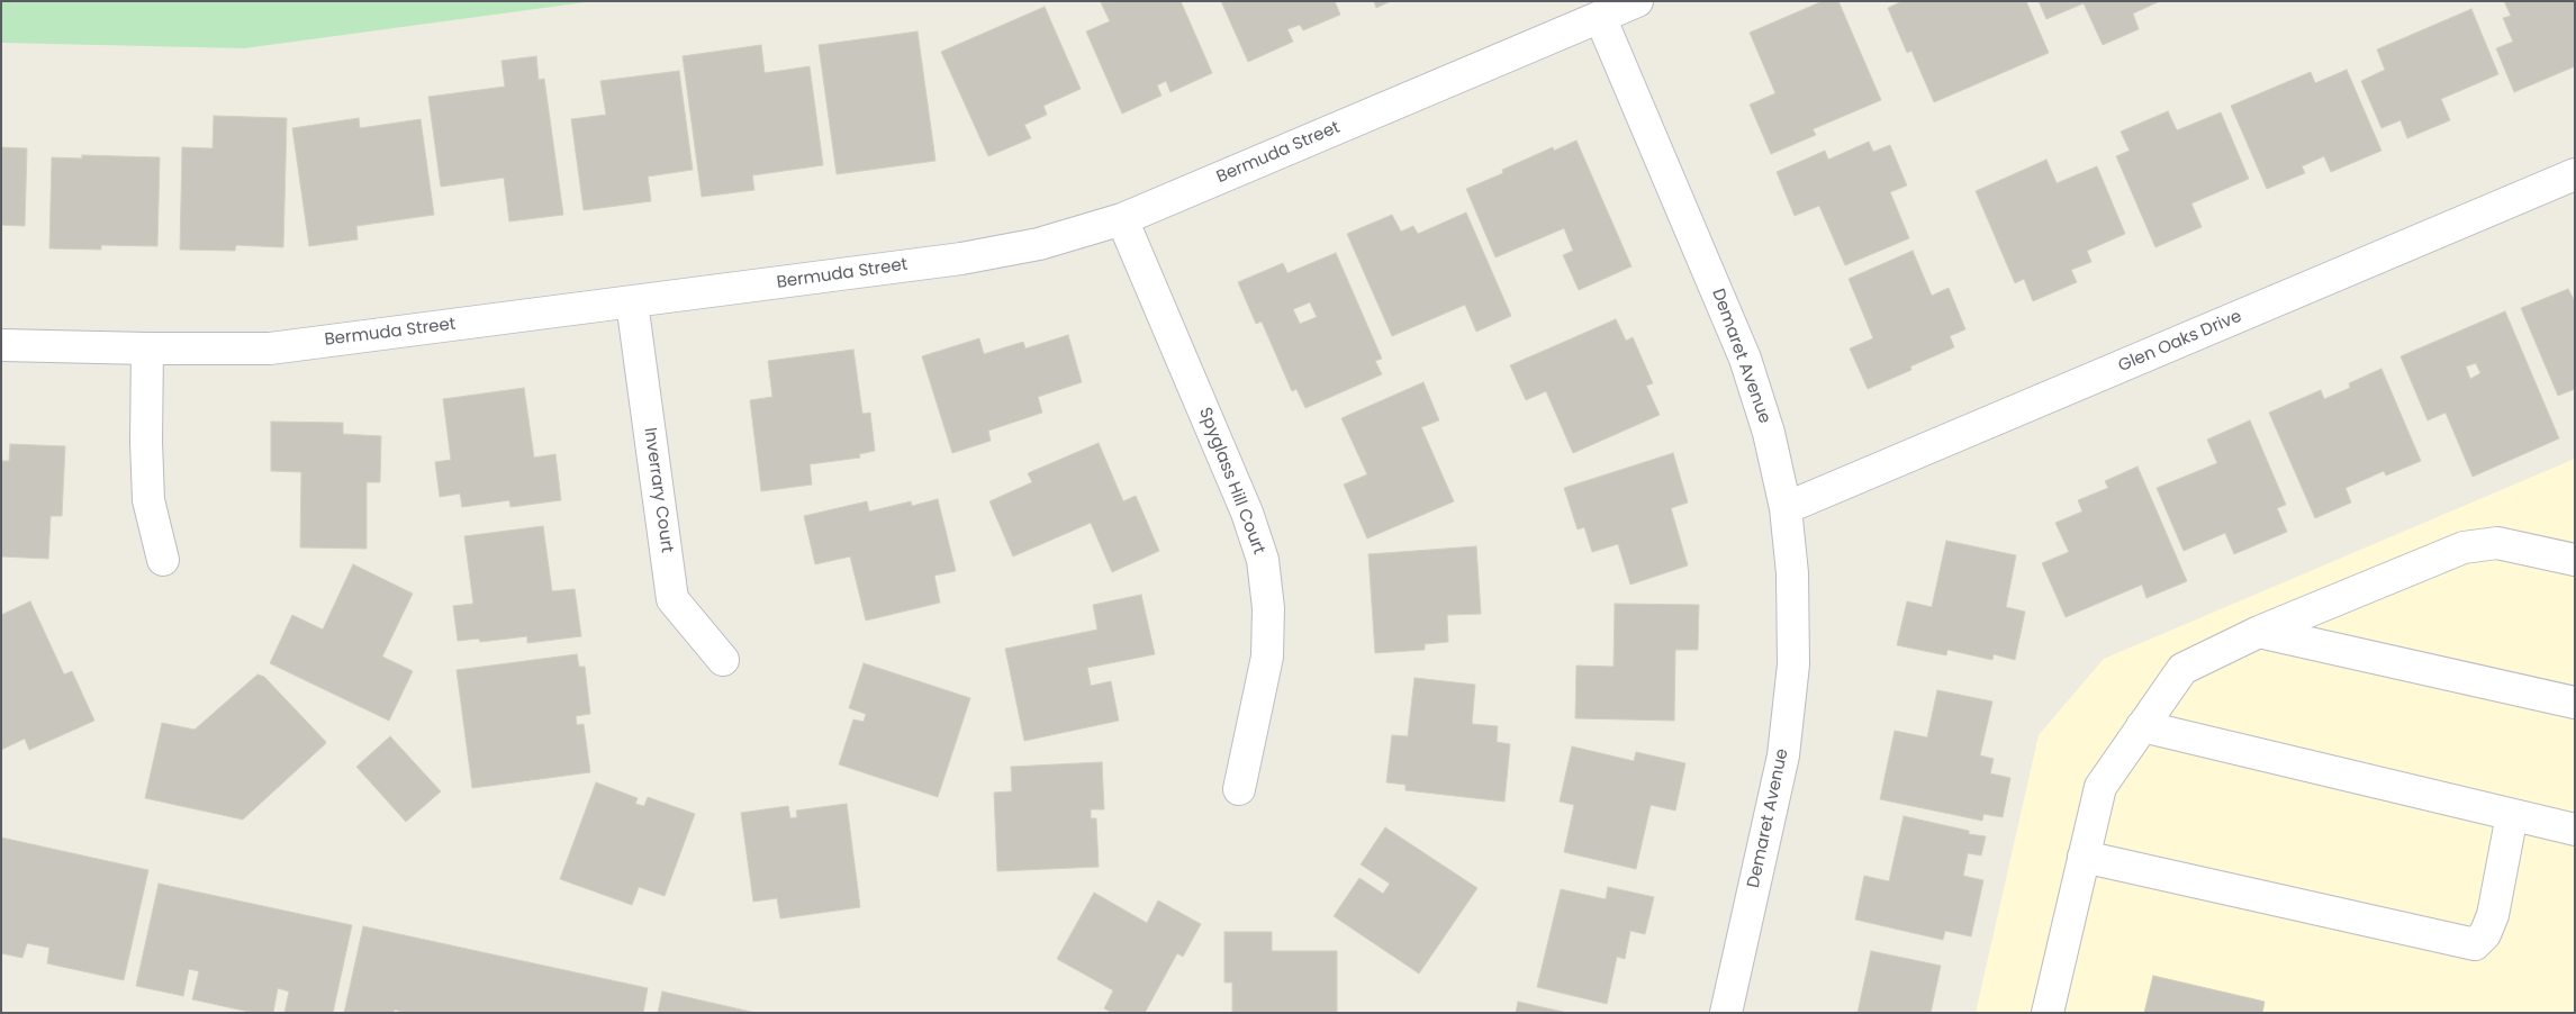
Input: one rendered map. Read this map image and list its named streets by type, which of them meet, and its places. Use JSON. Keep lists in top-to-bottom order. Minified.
{"streets":{"street":["Bermuda Street","Glen Oaks Drive","Demaret Avenue","Spyglass Hill Court","Inverrary Court"]},"crossings":[["Bermuda Street","Demaret Avenue"],["Bermuda Street","Spyglass Hill Court"],["Bermuda Street","Inverrary Court"],["Glen Oaks Drive","Demaret Avenue"]]}
